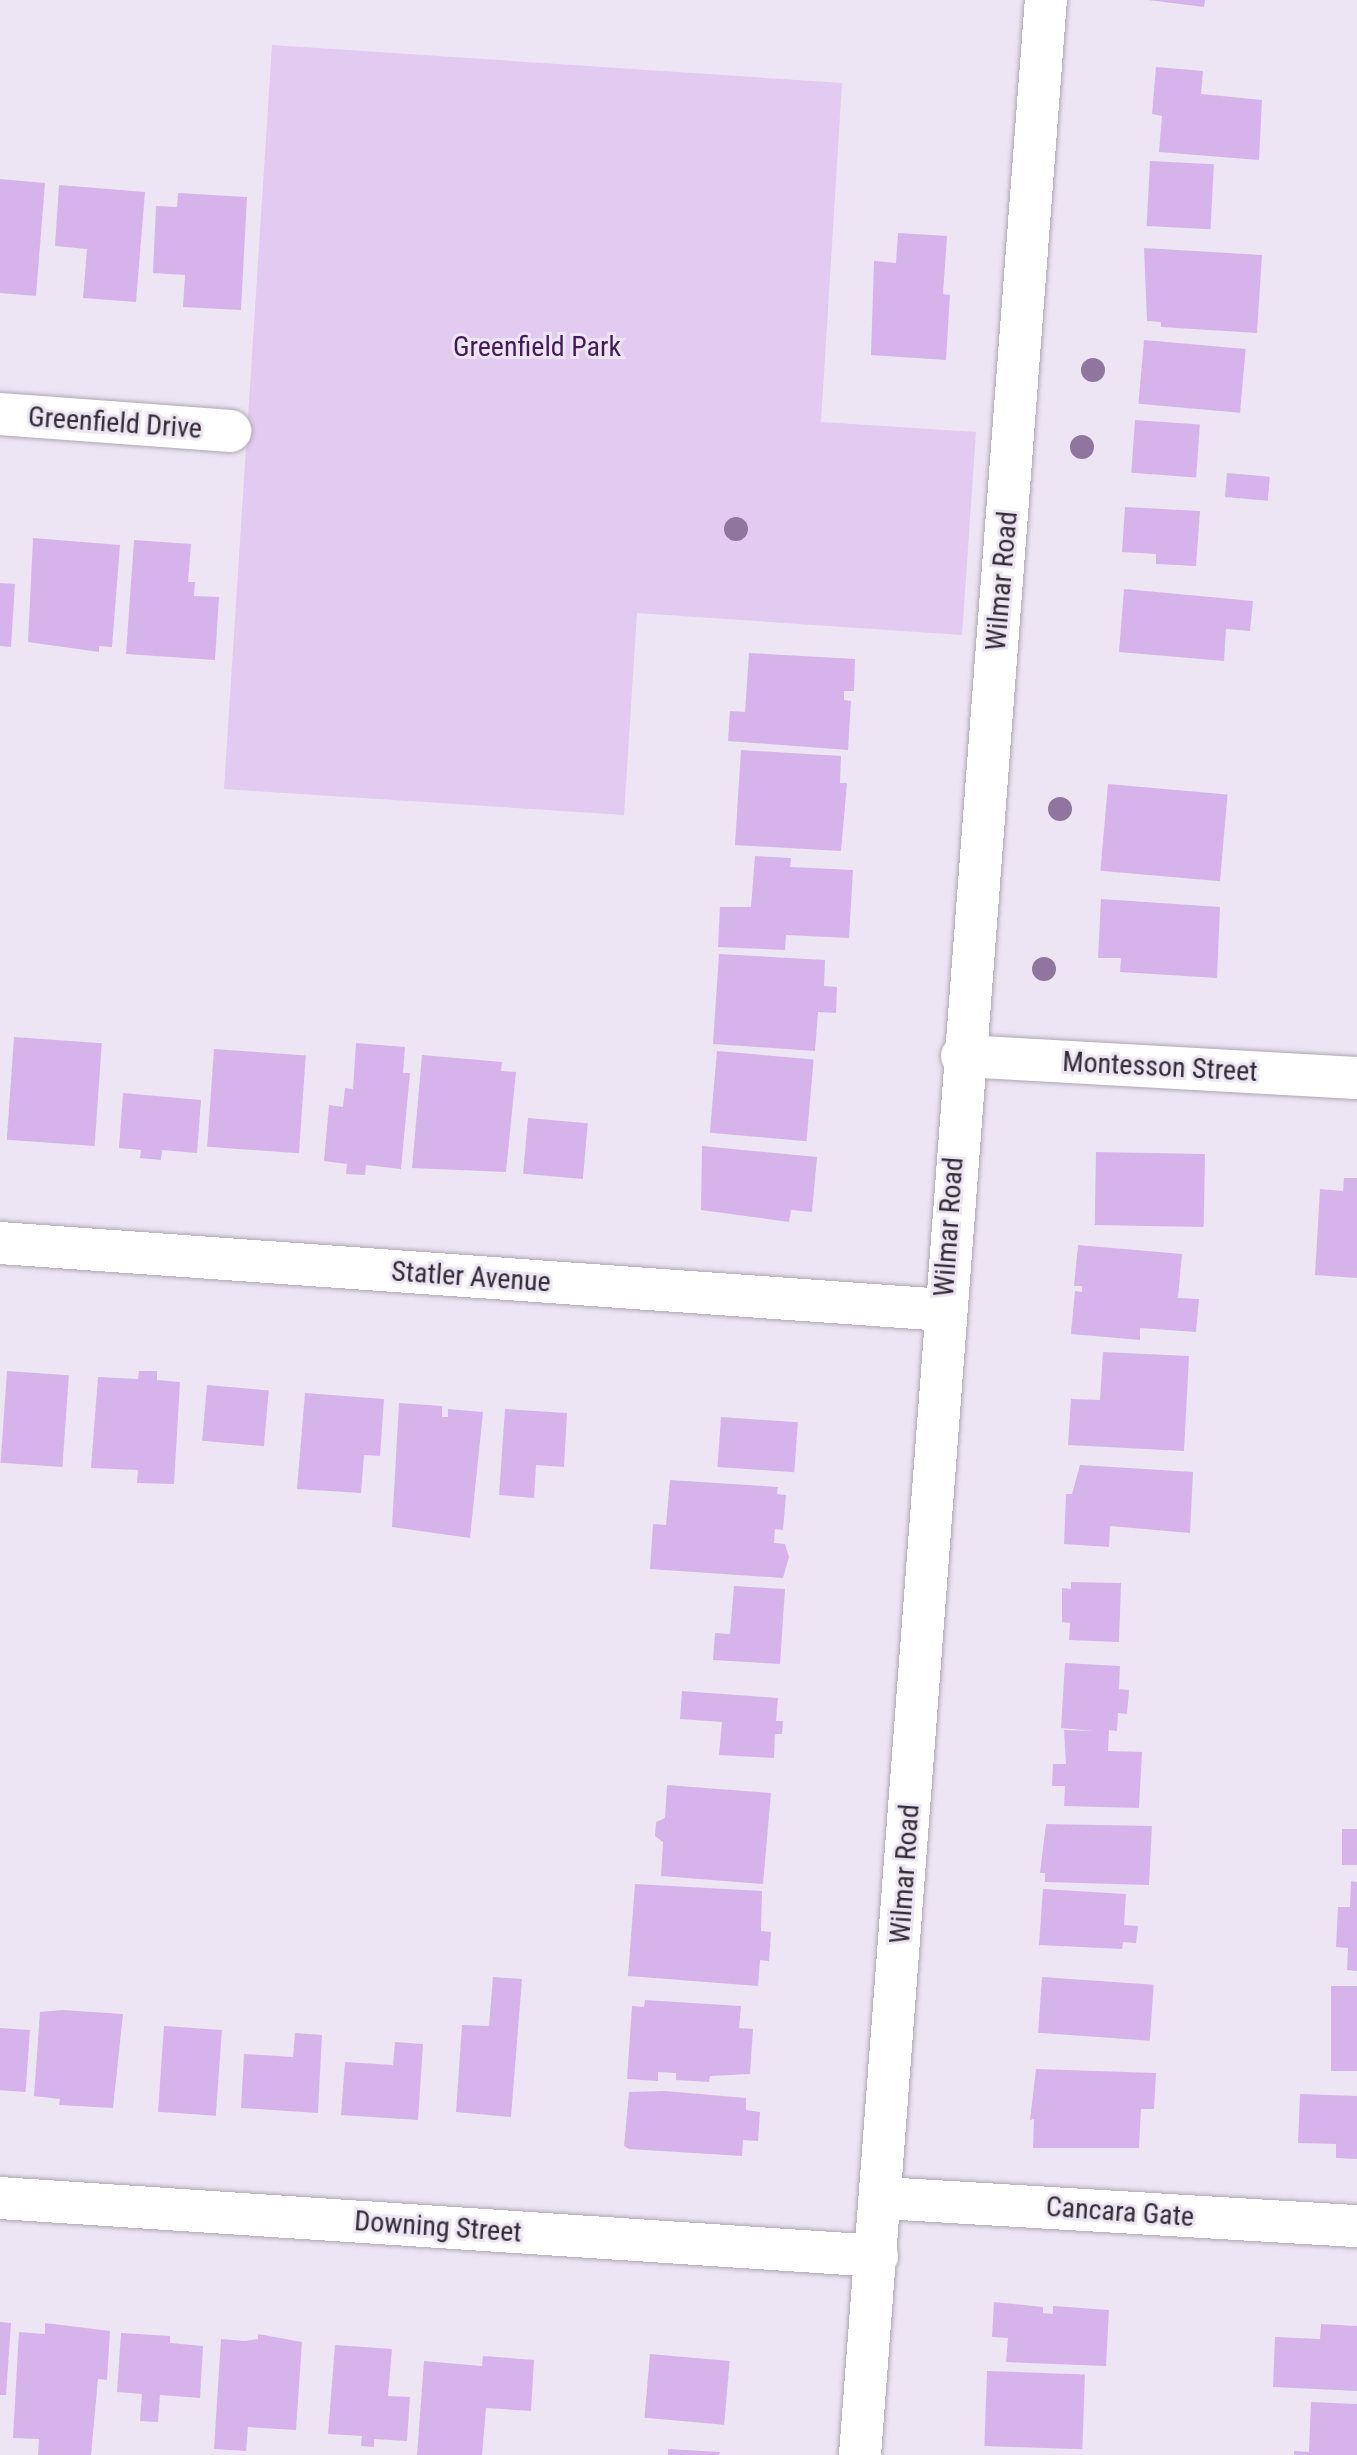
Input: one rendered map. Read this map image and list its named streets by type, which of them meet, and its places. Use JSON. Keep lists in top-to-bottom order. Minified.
{"streets":{"street":["Greenfield Drive","Wilmar Road","Montesson Street","Statler Avenue","Cancara Gate","Downing Street"]},"crossings":[["Wilmar Road","Montesson Street"],["Wilmar Road","Statler Avenue"],["Wilmar Road","Cancara Gate"],["Wilmar Road","Downing Street"]],"parks":["Greenfield Park"]}
